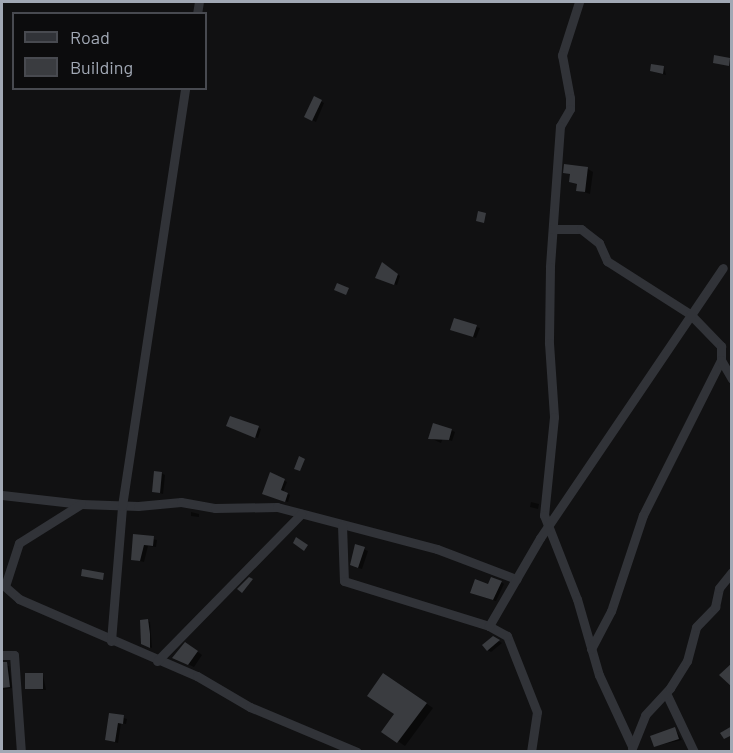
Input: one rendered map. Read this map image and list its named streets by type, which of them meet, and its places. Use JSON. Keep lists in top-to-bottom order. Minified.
{"legend":["Road","Building"]}
